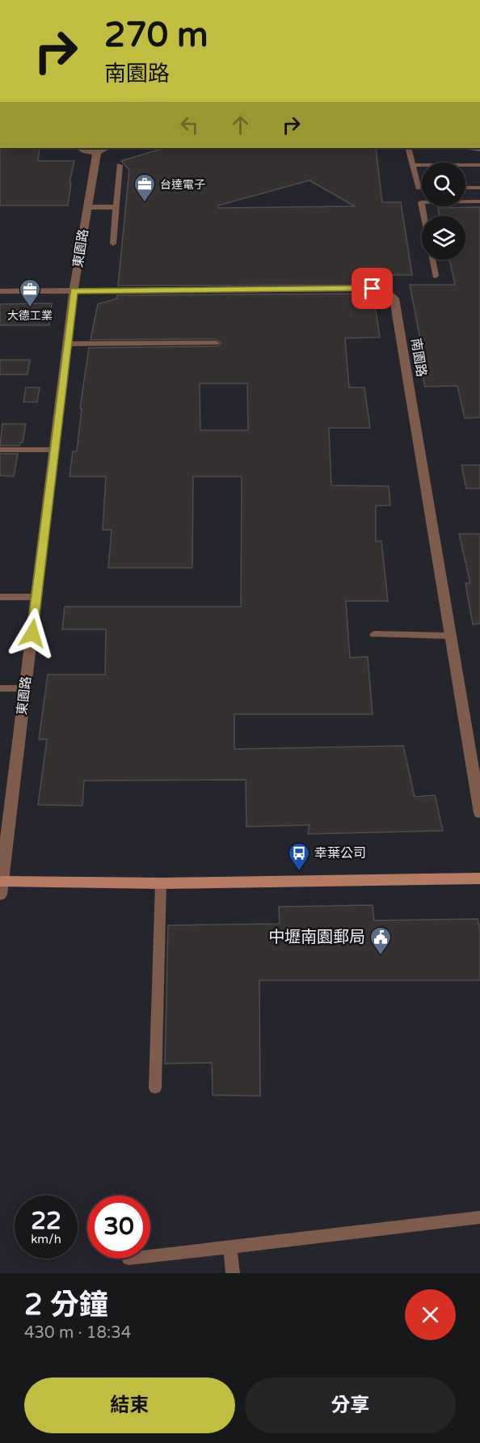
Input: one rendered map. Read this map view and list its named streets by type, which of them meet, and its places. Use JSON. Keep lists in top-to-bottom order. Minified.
{"streets":{"street":["東園路","南園路"]},"crossings":[["東園路","南園路"]],"places":{"office":["台達電子","大德工業"],"bus stop":["幸葉公司"],"public building":["中壢南園郵局"]},"page":{"turn":["270 m","南園路"],"speed":"22 km/h","limit":"30","heading":["2 分鐘","430 m · 18:34"],"buttons":["結束","分享"]}}
